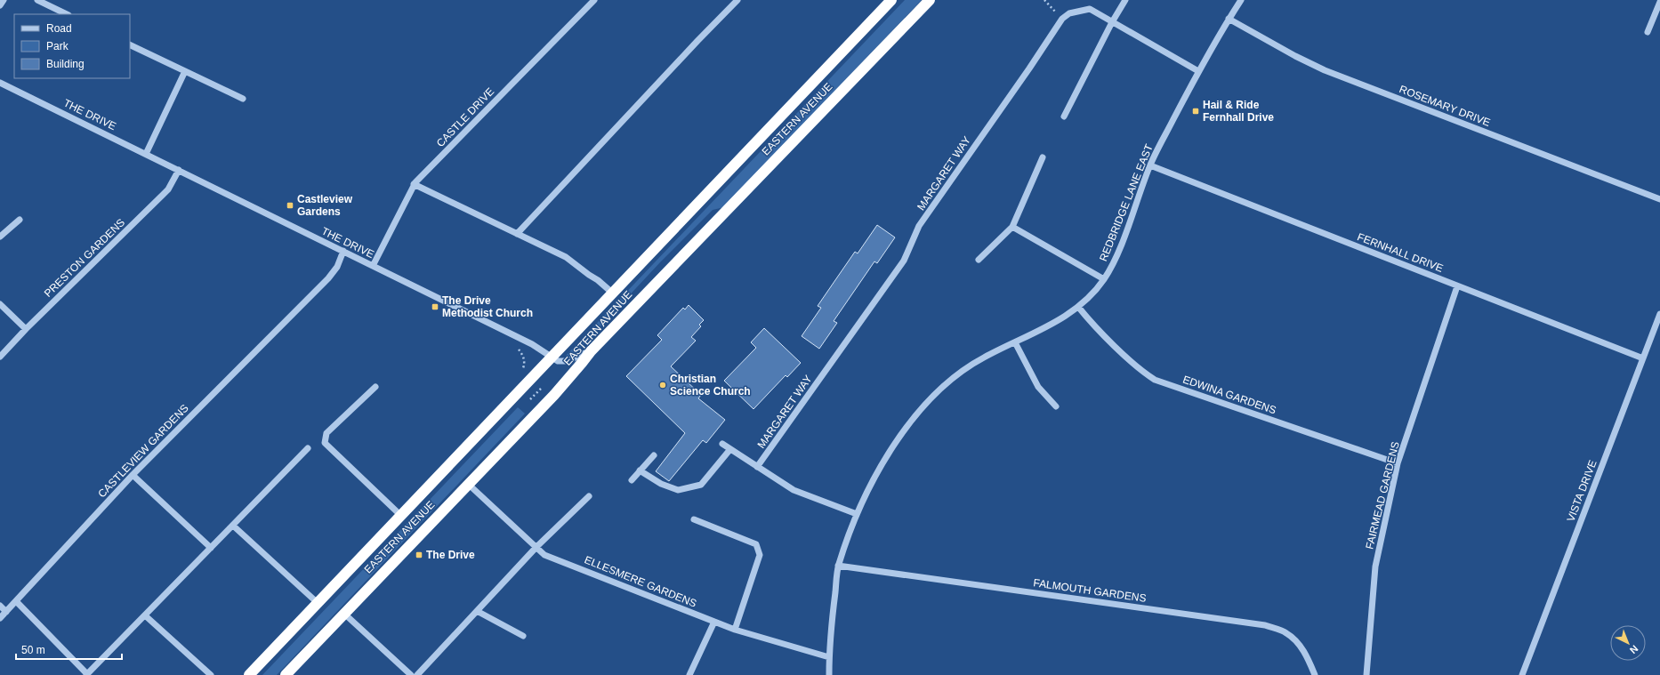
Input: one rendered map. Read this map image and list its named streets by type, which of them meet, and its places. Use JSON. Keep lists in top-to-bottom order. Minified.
{"streets":{"highway":["EASTERN AVENUE"],"street":["ROSEMARY DRIVE","THE DRIVE","CASTLE DRIVE","MARGARET WAY","REDBRIDGE LANE EAST","FERNHALL DRIVE","PRESTON GARDENS","EDWINA GARDENS","CASTLEVIEW GARDENS","VISTA DRIVE","FAIRMEAD GARDENS","ELLESMERE GARDENS","FALMOUTH GARDENS"]},"crossings":[["ROSEMARY DRIVE","REDBRIDGE LANE EAST"],["THE DRIVE","CASTLE DRIVE"],["THE DRIVE","EASTERN AVENUE"],["THE DRIVE","PRESTON GARDENS"],["THE DRIVE","CASTLEVIEW GARDENS"],["EASTERN AVENUE","ELLESMERE GARDENS"],["REDBRIDGE LANE EAST","FERNHALL DRIVE"],["REDBRIDGE LANE EAST","EDWINA GARDENS"],["REDBRIDGE LANE EAST","ELLESMERE GARDENS"],["REDBRIDGE LANE EAST","FALMOUTH GARDENS"],["FERNHALL DRIVE","VISTA DRIVE"],["FERNHALL DRIVE","FAIRMEAD GARDENS"],["EDWINA GARDENS","FAIRMEAD GARDENS"]],"places":{"transit":["Hail & Ride Fernhall Drive","Castleview Gardens","The Drive Methodist Church","The Drive"],"other":["Christian Science Church"]},"legend":["Road","Park","Building"],"scale_bar":"50 m","north":"bottom right"}
